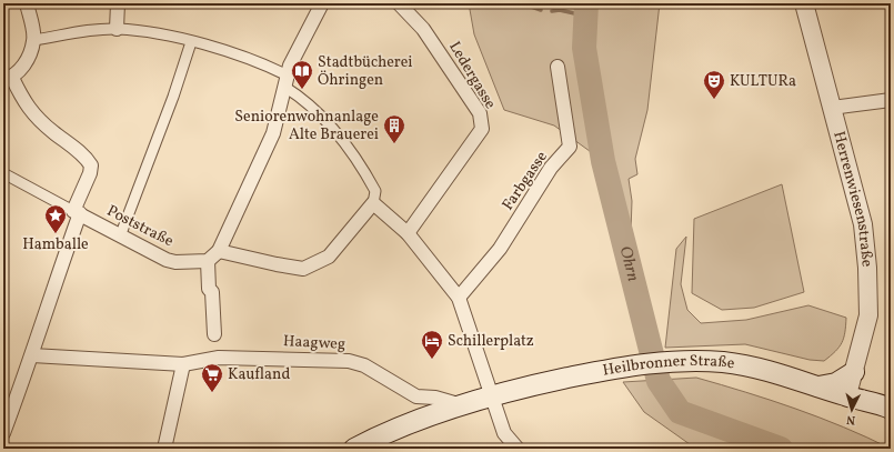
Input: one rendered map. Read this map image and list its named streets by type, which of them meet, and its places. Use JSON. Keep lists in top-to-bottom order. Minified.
{"streets":{"main road":["Heilbronner Straße"],"street":["Ledergasse","Farbgasse","Herrenwiesenstraße","Poststraße","Haagweg"]},"crossings":[["Herrenwiesenstraße","Heilbronner Straße"],["Haagweg","Heilbronner Straße"]],"water":["Ohrn"],"places":{"library":["Stadtbücherei Öhringen"],"theatre":["KULTURa"],"building":["Seniorenwohnanlage Alte Brauerei"],"place":["Hamballe"],"hotel":["Schillerplatz"],"supermarket":["Kaufland"]},"north":"bottom"}
